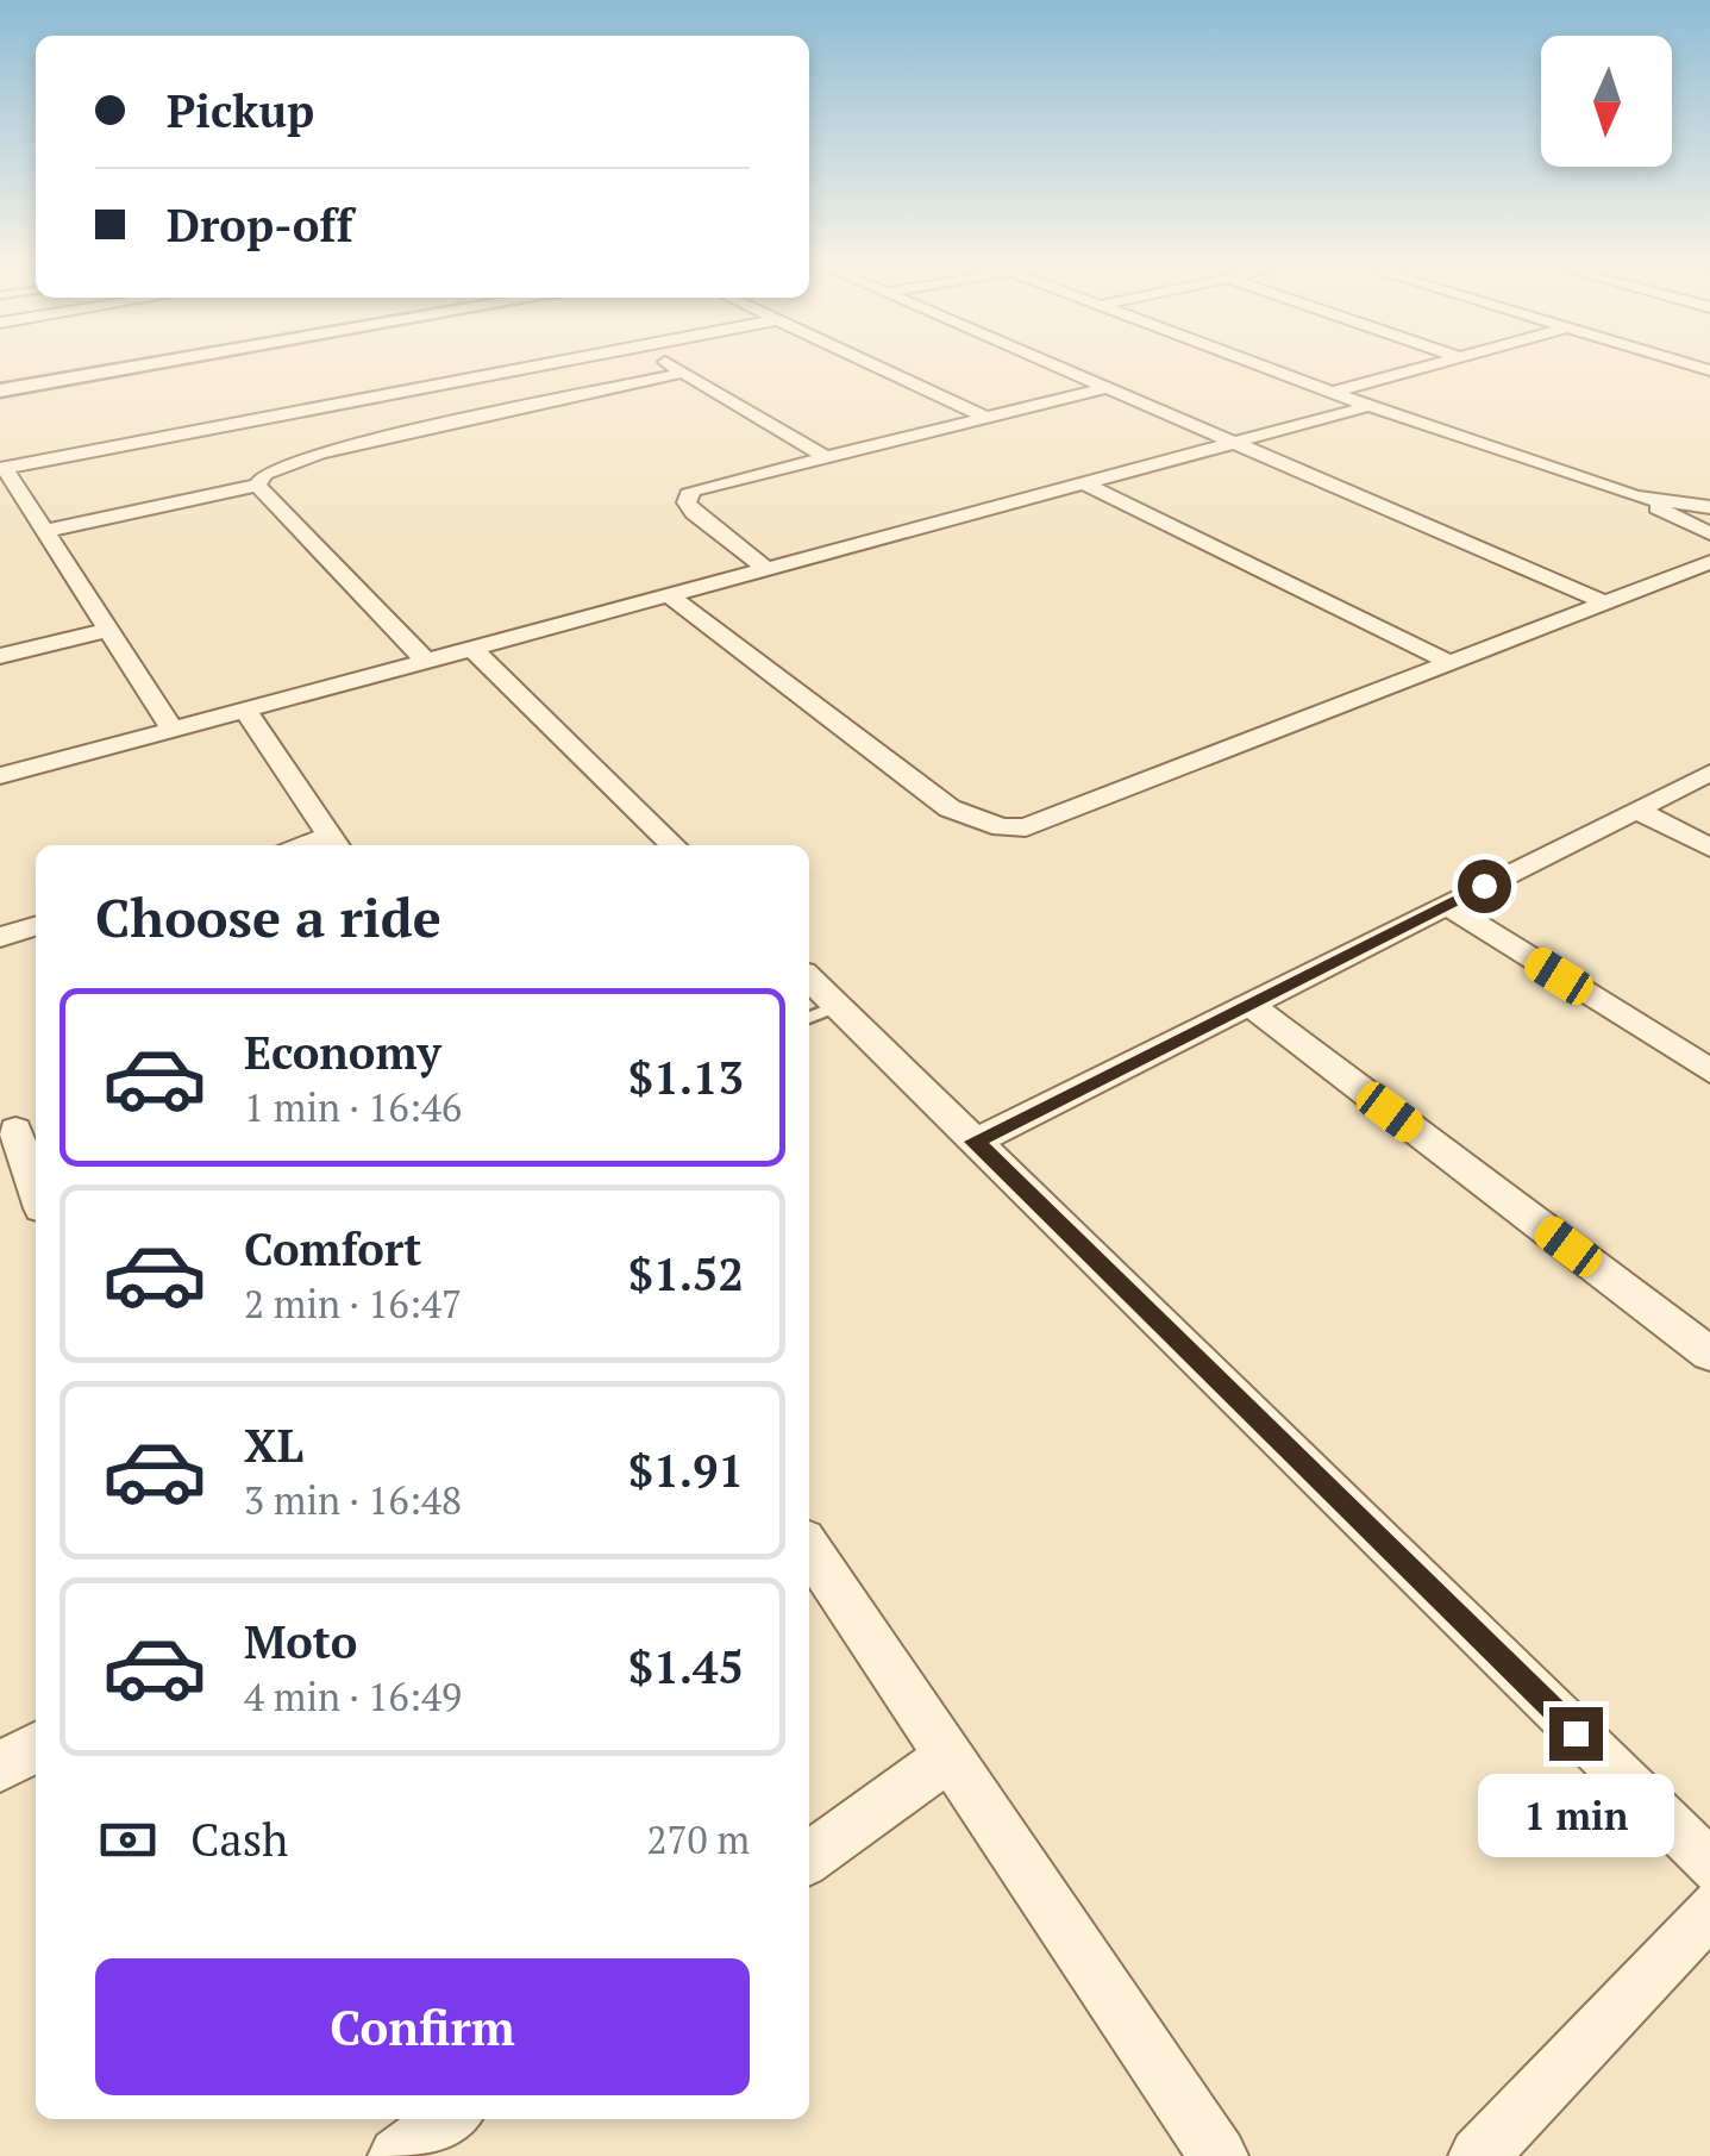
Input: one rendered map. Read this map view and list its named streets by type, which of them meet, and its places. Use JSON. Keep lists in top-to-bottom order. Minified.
{"north":"bottom","page":{"banner":["Pickup","Drop-off"],"heading":"Choose a ride","list":[{"name":"Economy","note":"1 min · 16:46","value":"$1.13"},{"name":"Comfort","note":"2 min · 16:47","value":"$1.52"},{"name":"XL","note":"3 min · 16:48","value":"$1.91"},{"name":"Moto","note":"4 min · 16:49","value":"$1.45"}],"bubble":"1 min","pay":["Cash","270 m"],"buttons":"Confirm"}}
